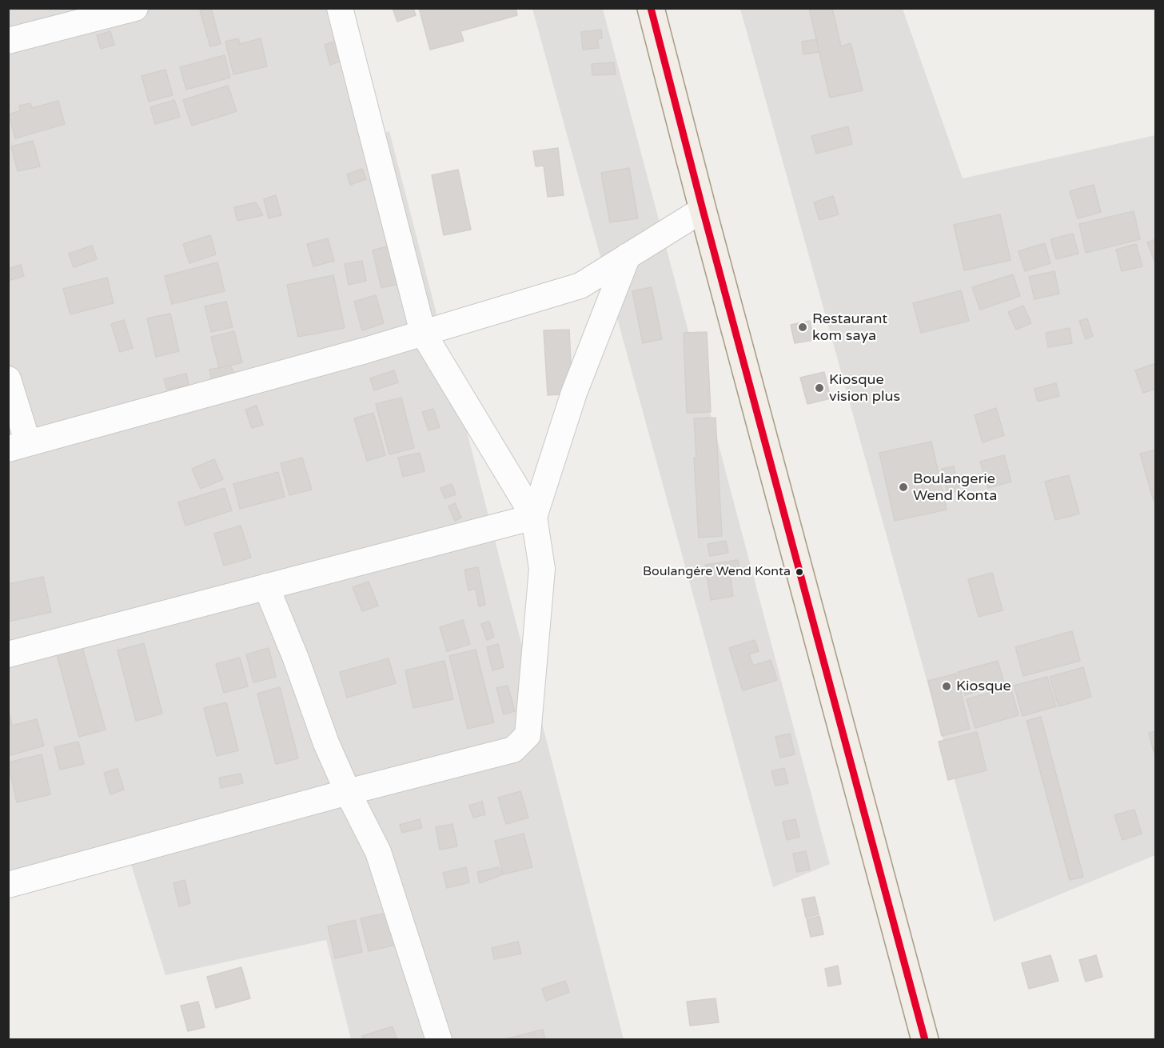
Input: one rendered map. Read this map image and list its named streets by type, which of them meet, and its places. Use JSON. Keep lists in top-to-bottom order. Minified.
{"places":["Restaurant kom saya","Kiosque vision plus","Boulangerie Wend Konta","Boulangére Wend Konta","Kiosque"]}
